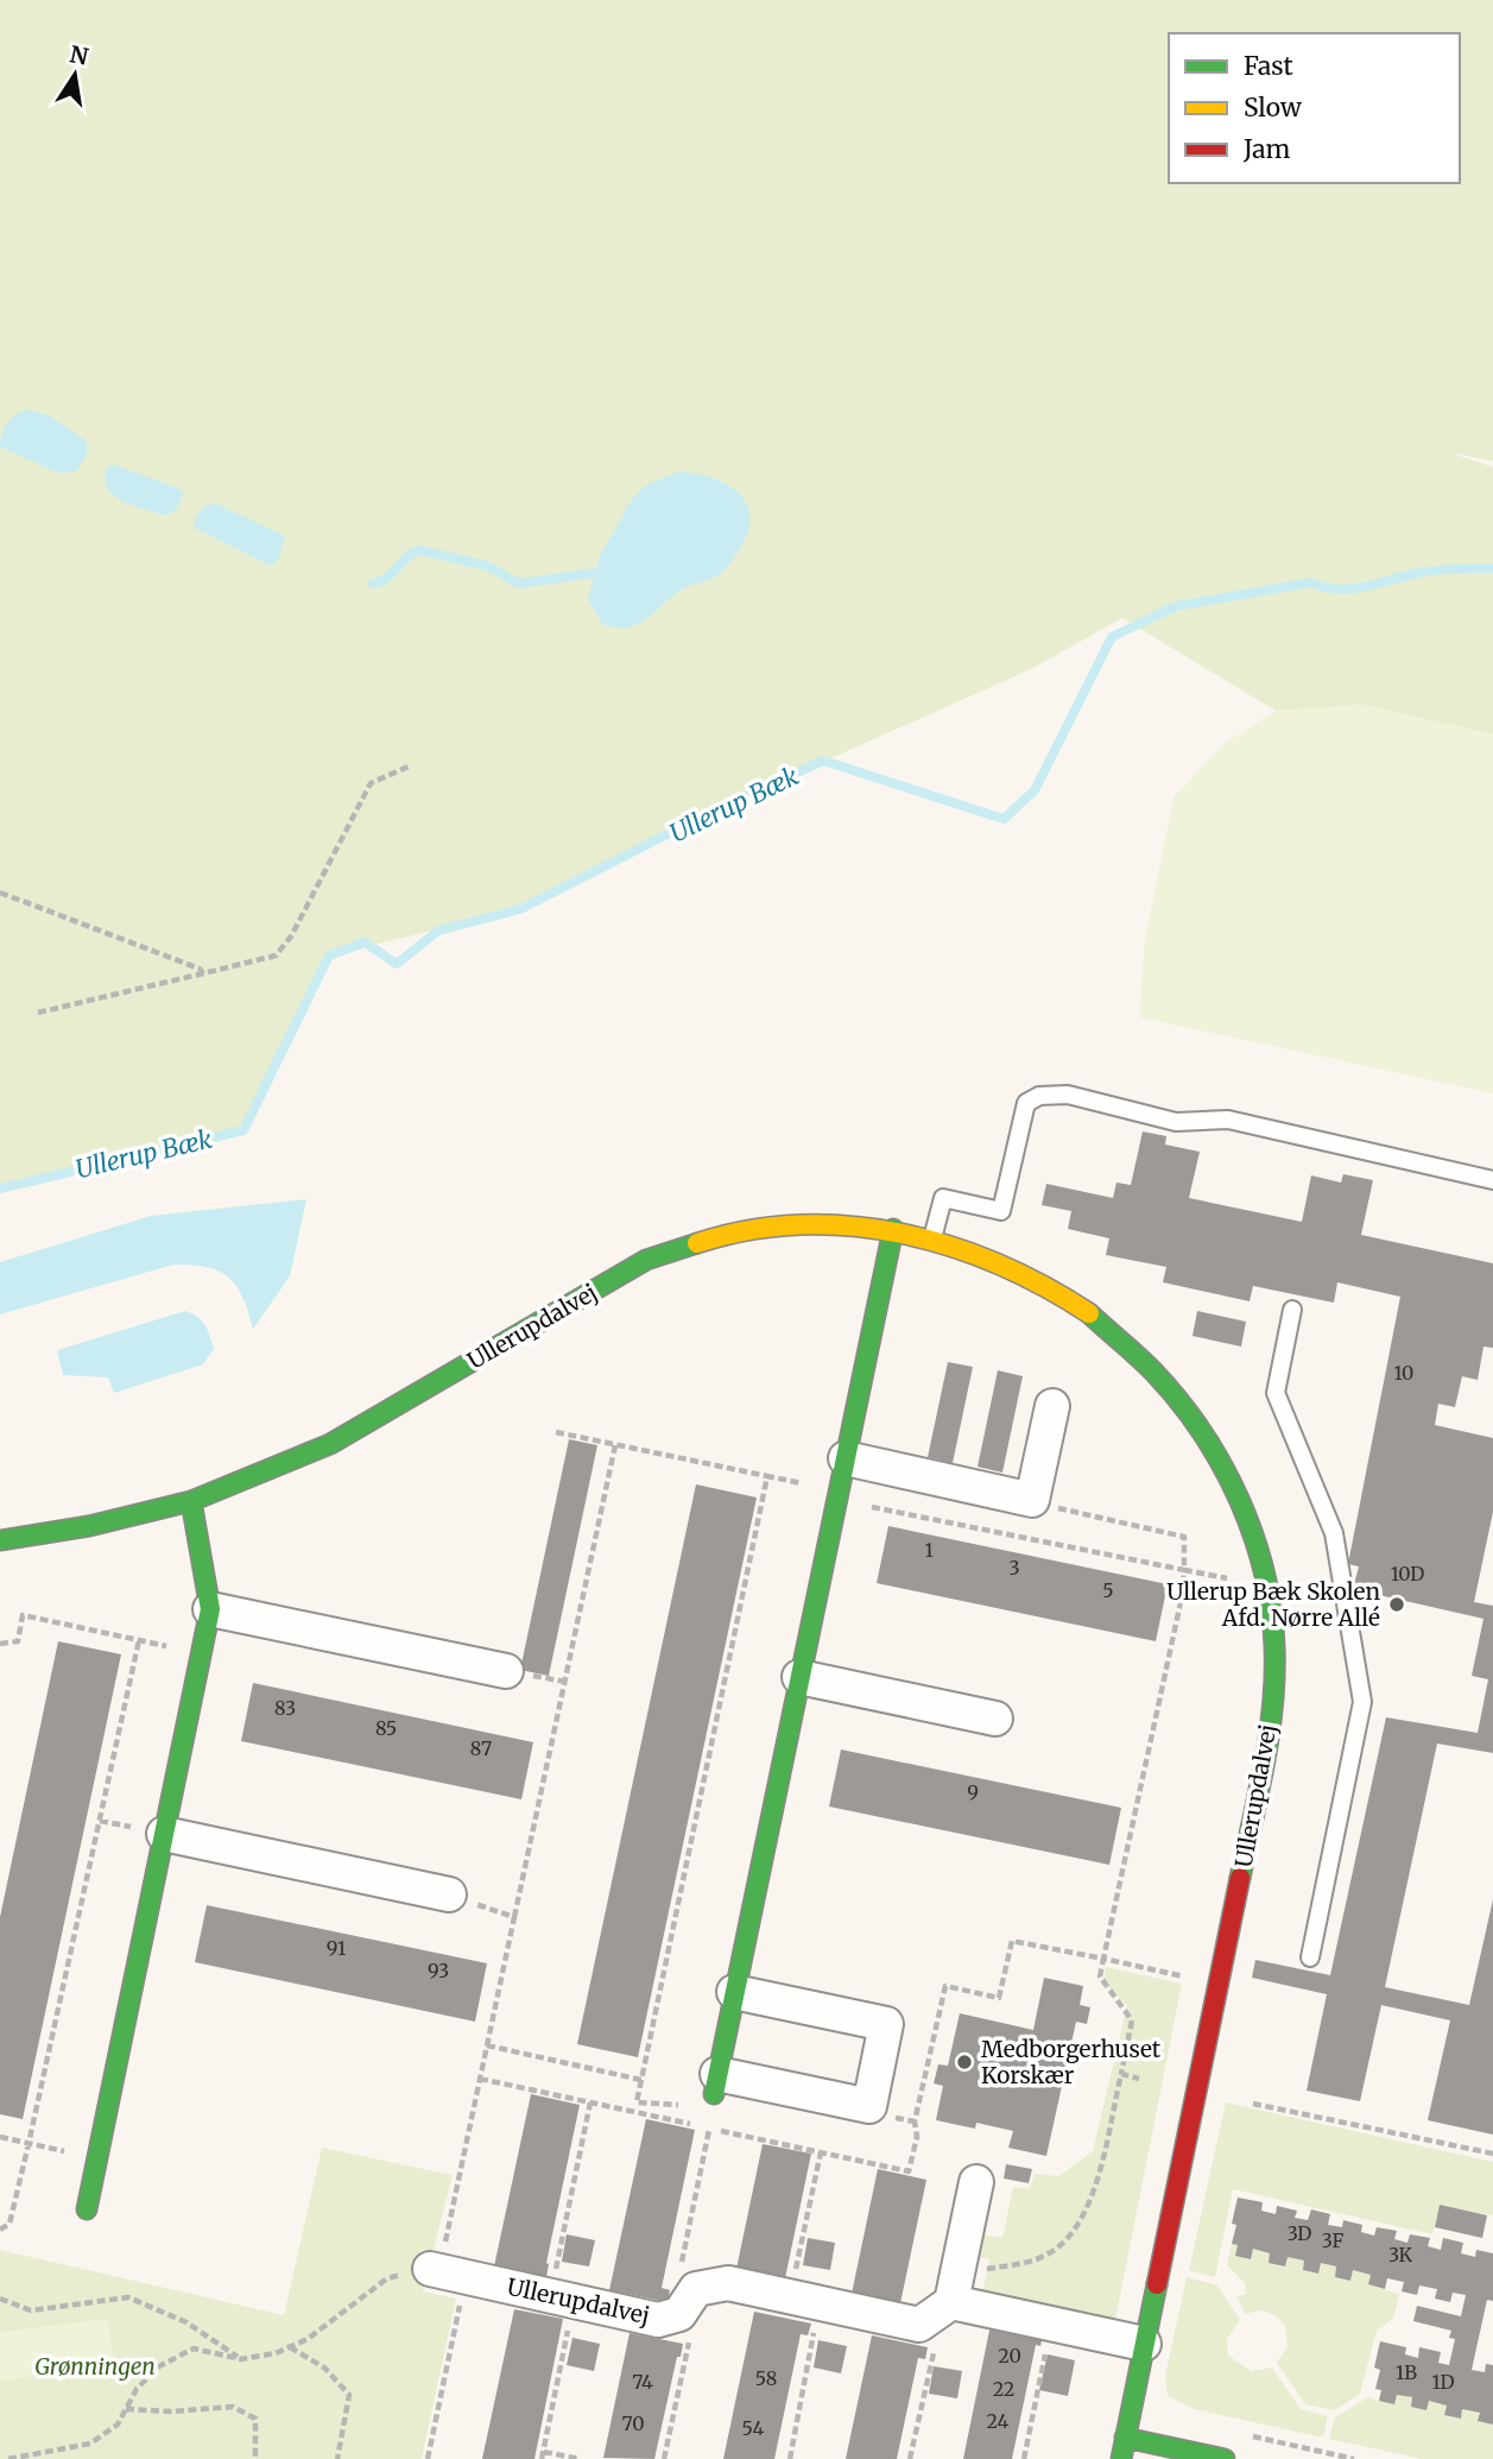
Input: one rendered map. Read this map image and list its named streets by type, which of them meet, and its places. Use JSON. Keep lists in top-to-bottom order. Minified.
{"streets":{"street":["Ullerupdalvej"]},"water":["Ullerup Bæk"],"parks":["Grønningen"],"places":["Ullerup Bæk Skolen Afd. Nørre Allé","Medborgerhuset Korskær"],"house_numbers":["10","1","3","10D","5","83","85","87","9","91","93","3D","3F","3K","20","1B","58","74","1D","22","24","70","54"],"legend":["Fast","Slow","Jam"],"north":"top"}
